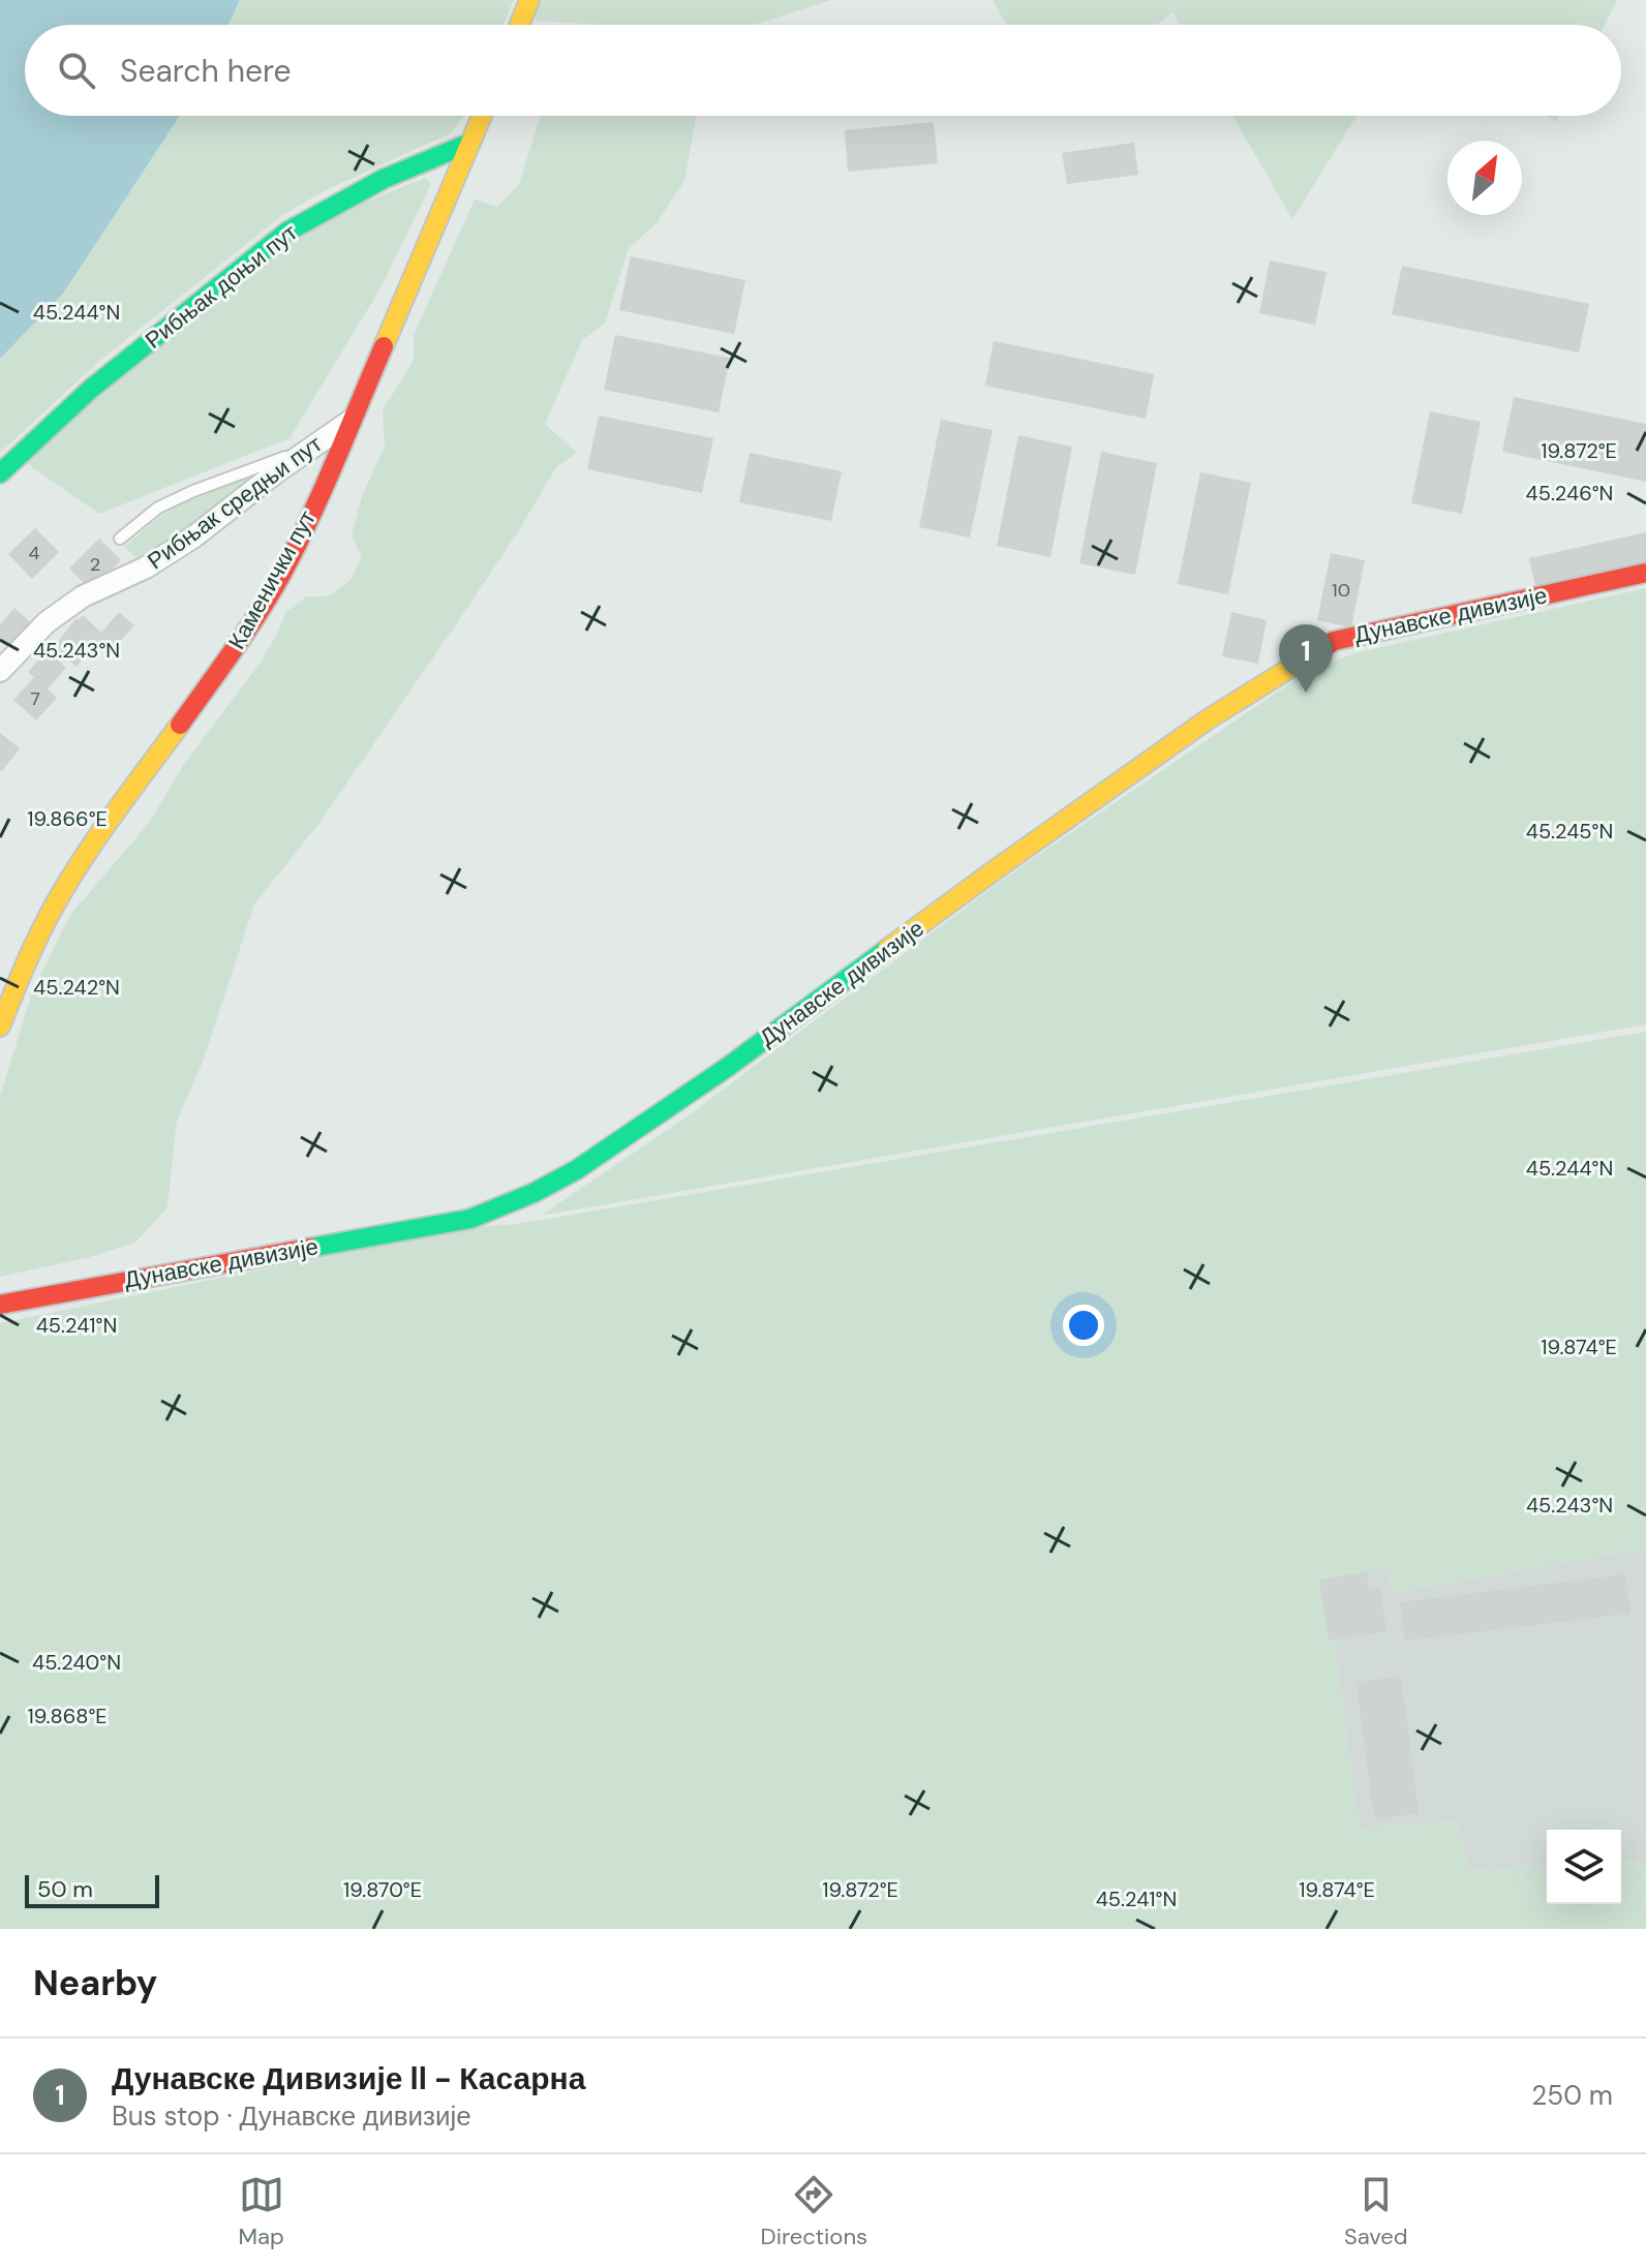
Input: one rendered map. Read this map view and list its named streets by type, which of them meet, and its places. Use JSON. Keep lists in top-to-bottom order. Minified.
{"streets":{"street":["Рибњак доњи пут","Рибњак средњи пут","Каменички пут","Дунавске дивизије"]},"crossings":[["Рибњак доњи пут","Каменички пут"],["Рибњак средњи пут","Каменички пут"]],"house_numbers":["4","2","10","7"],"scale_bar":"50 m","north":"top right","page":{"search":"Search here","pins":"1","scale":"50 m","heading":"Nearby","list":[{"mark":"1","name":"Дунавске Дивизије II - Касарна","note":"Bus stop · Дунавске дивизије","value":"250 m"}],"nav":["Map","Directions","Saved"]},"coordinates":["45.244°N","19.872°E","45.246°N","45.243°N","19.866°E","45.245°N","45.242°N","45.241°N","19.874°E","45.240°N","19.868°E","19.870°E"]}
